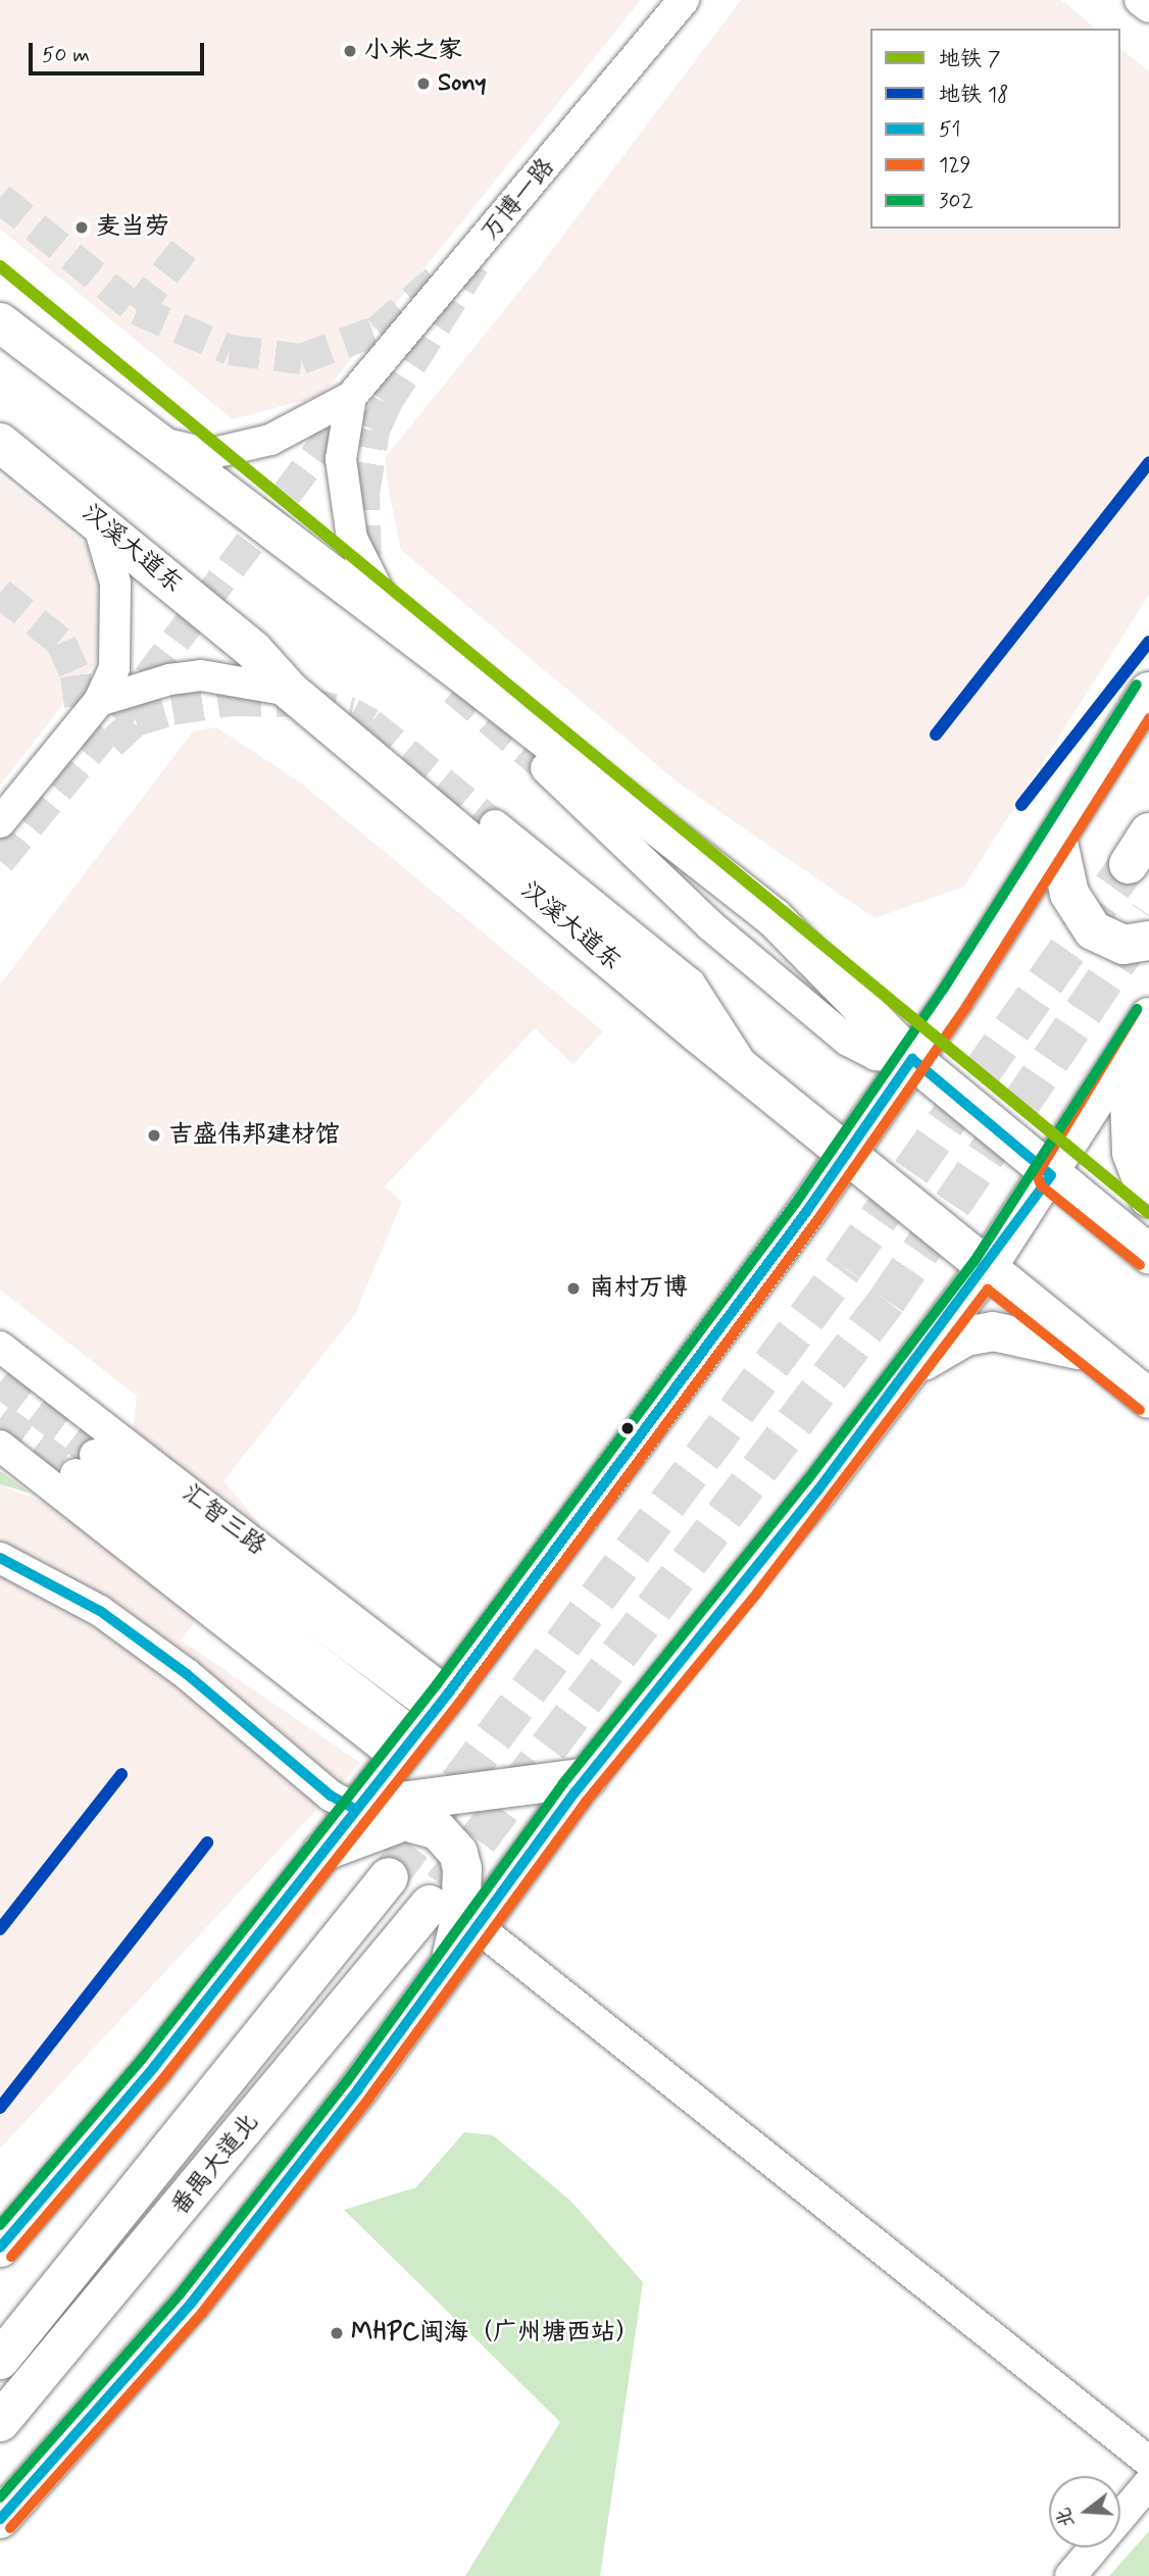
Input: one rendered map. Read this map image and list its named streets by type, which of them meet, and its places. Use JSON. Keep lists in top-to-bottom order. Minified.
{"streets":{"main road":["汉溪大道东","番禺大道北"],"street":["万博一路","汇智三路"]},"places":["小米之家","Sony","麦当劳","吉盛伟邦建材馆","南村万博","MHPC闽海（广州塘西站）"],"lines":["metro line 7","metro line 18","transit line 302","transit line 129","transit line 51"],"legend":["地铁 7","地铁 18","51","129","302"],"scale_bar":"50 m","north":"left"}
